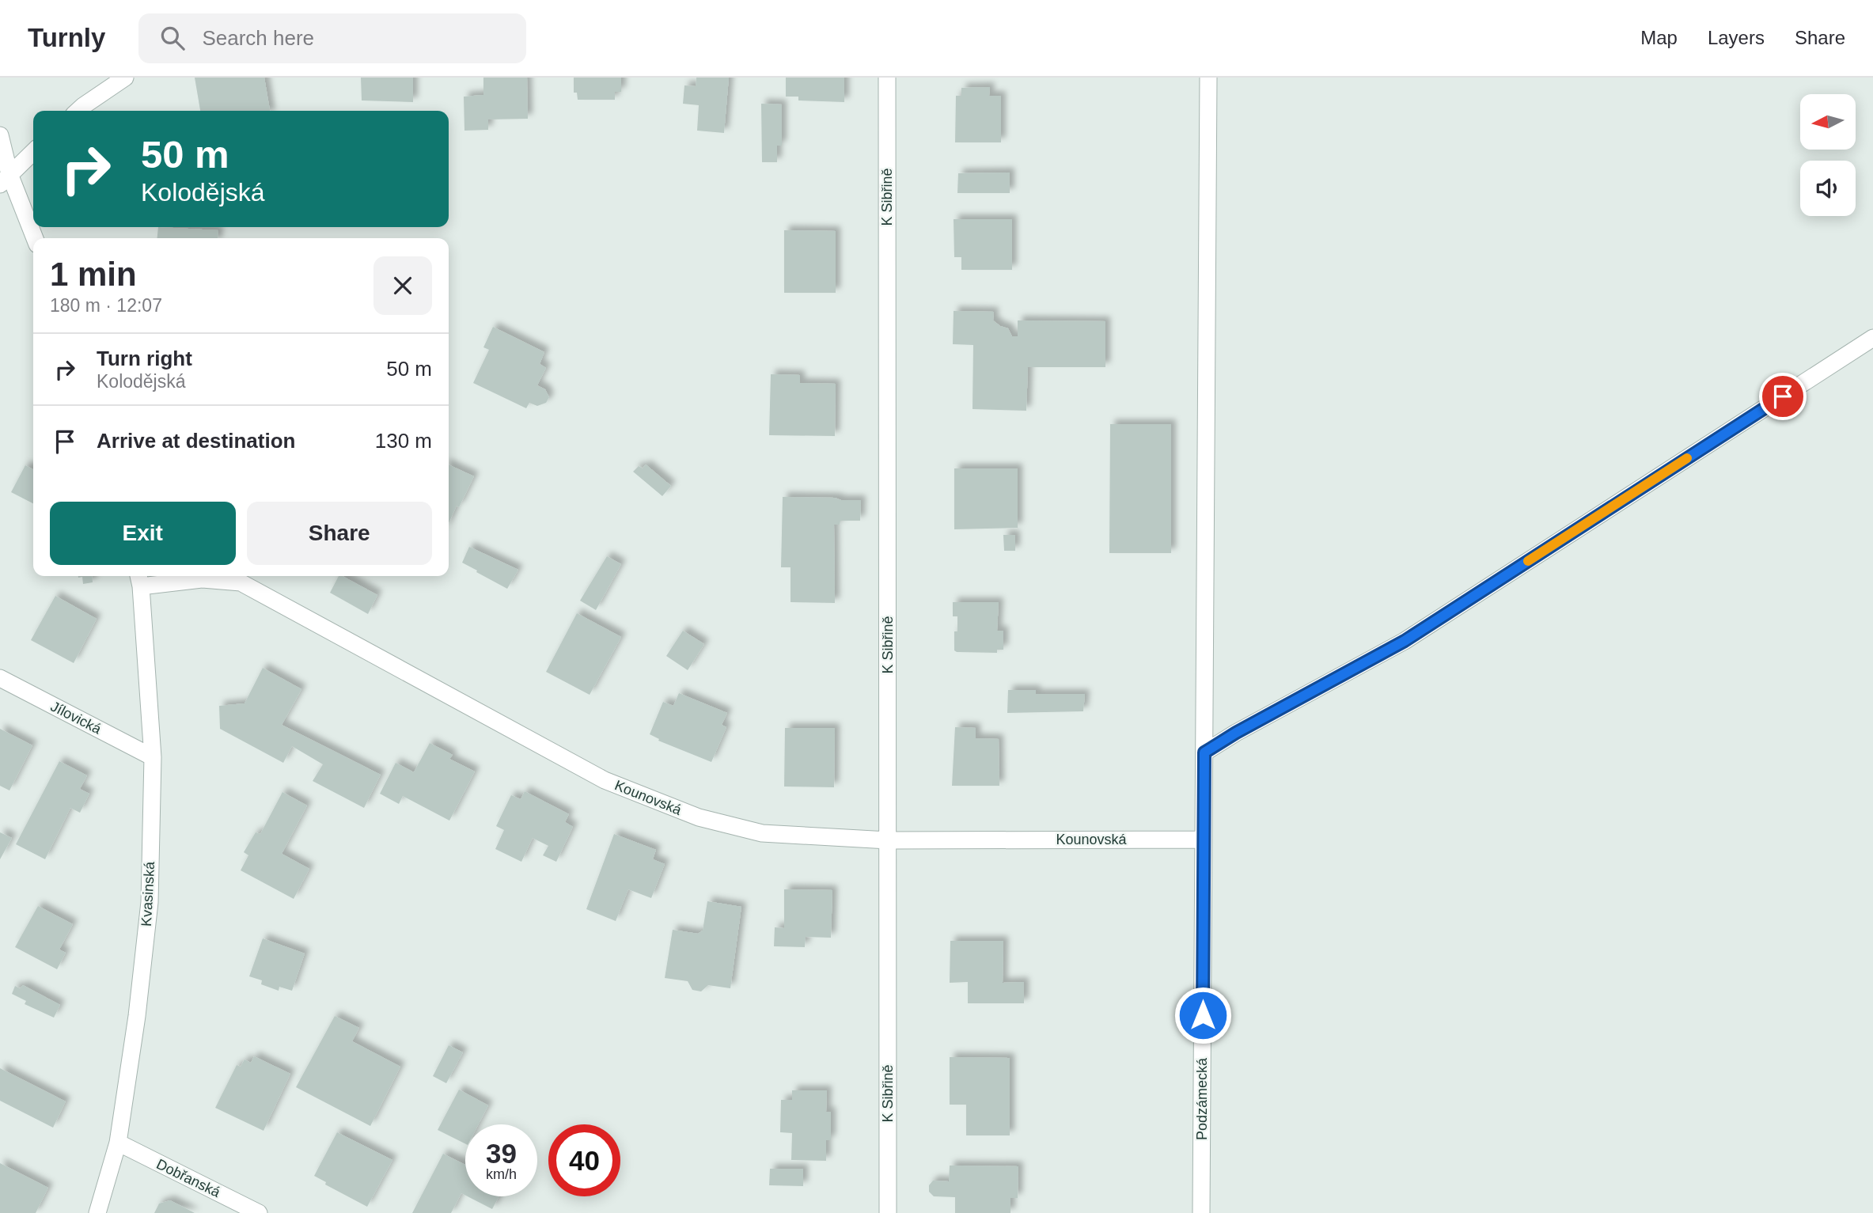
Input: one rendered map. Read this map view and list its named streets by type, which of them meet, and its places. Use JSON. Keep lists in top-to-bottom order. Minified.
{"streets":{"street":["K Sibřině","Jílovická","Kounovská","Kvasinská","Podzámecká","Dobřanská"]},"crossings":[["K Sibřině","Kounovská"],["Jílovická","Kvasinská"],["Kounovská","Kvasinská"],["Kounovská","Podzámecká"],["Kvasinská","Dobřanská"]],"north":"left","page":{"header":"Turnly","search":"Search here","nav":["Map","Layers","Share"],"turn":["50 m","Kolodějská"],"heading":["1 min","180 m · 12:07"],"list":[{"name":"Turn right","note":"Kolodějská","value":"50 m"},{"name":"Arrive at destination","value":"130 m"}],"buttons":["Exit","Share"],"speed":"39 km/h","limit":"40"}}
